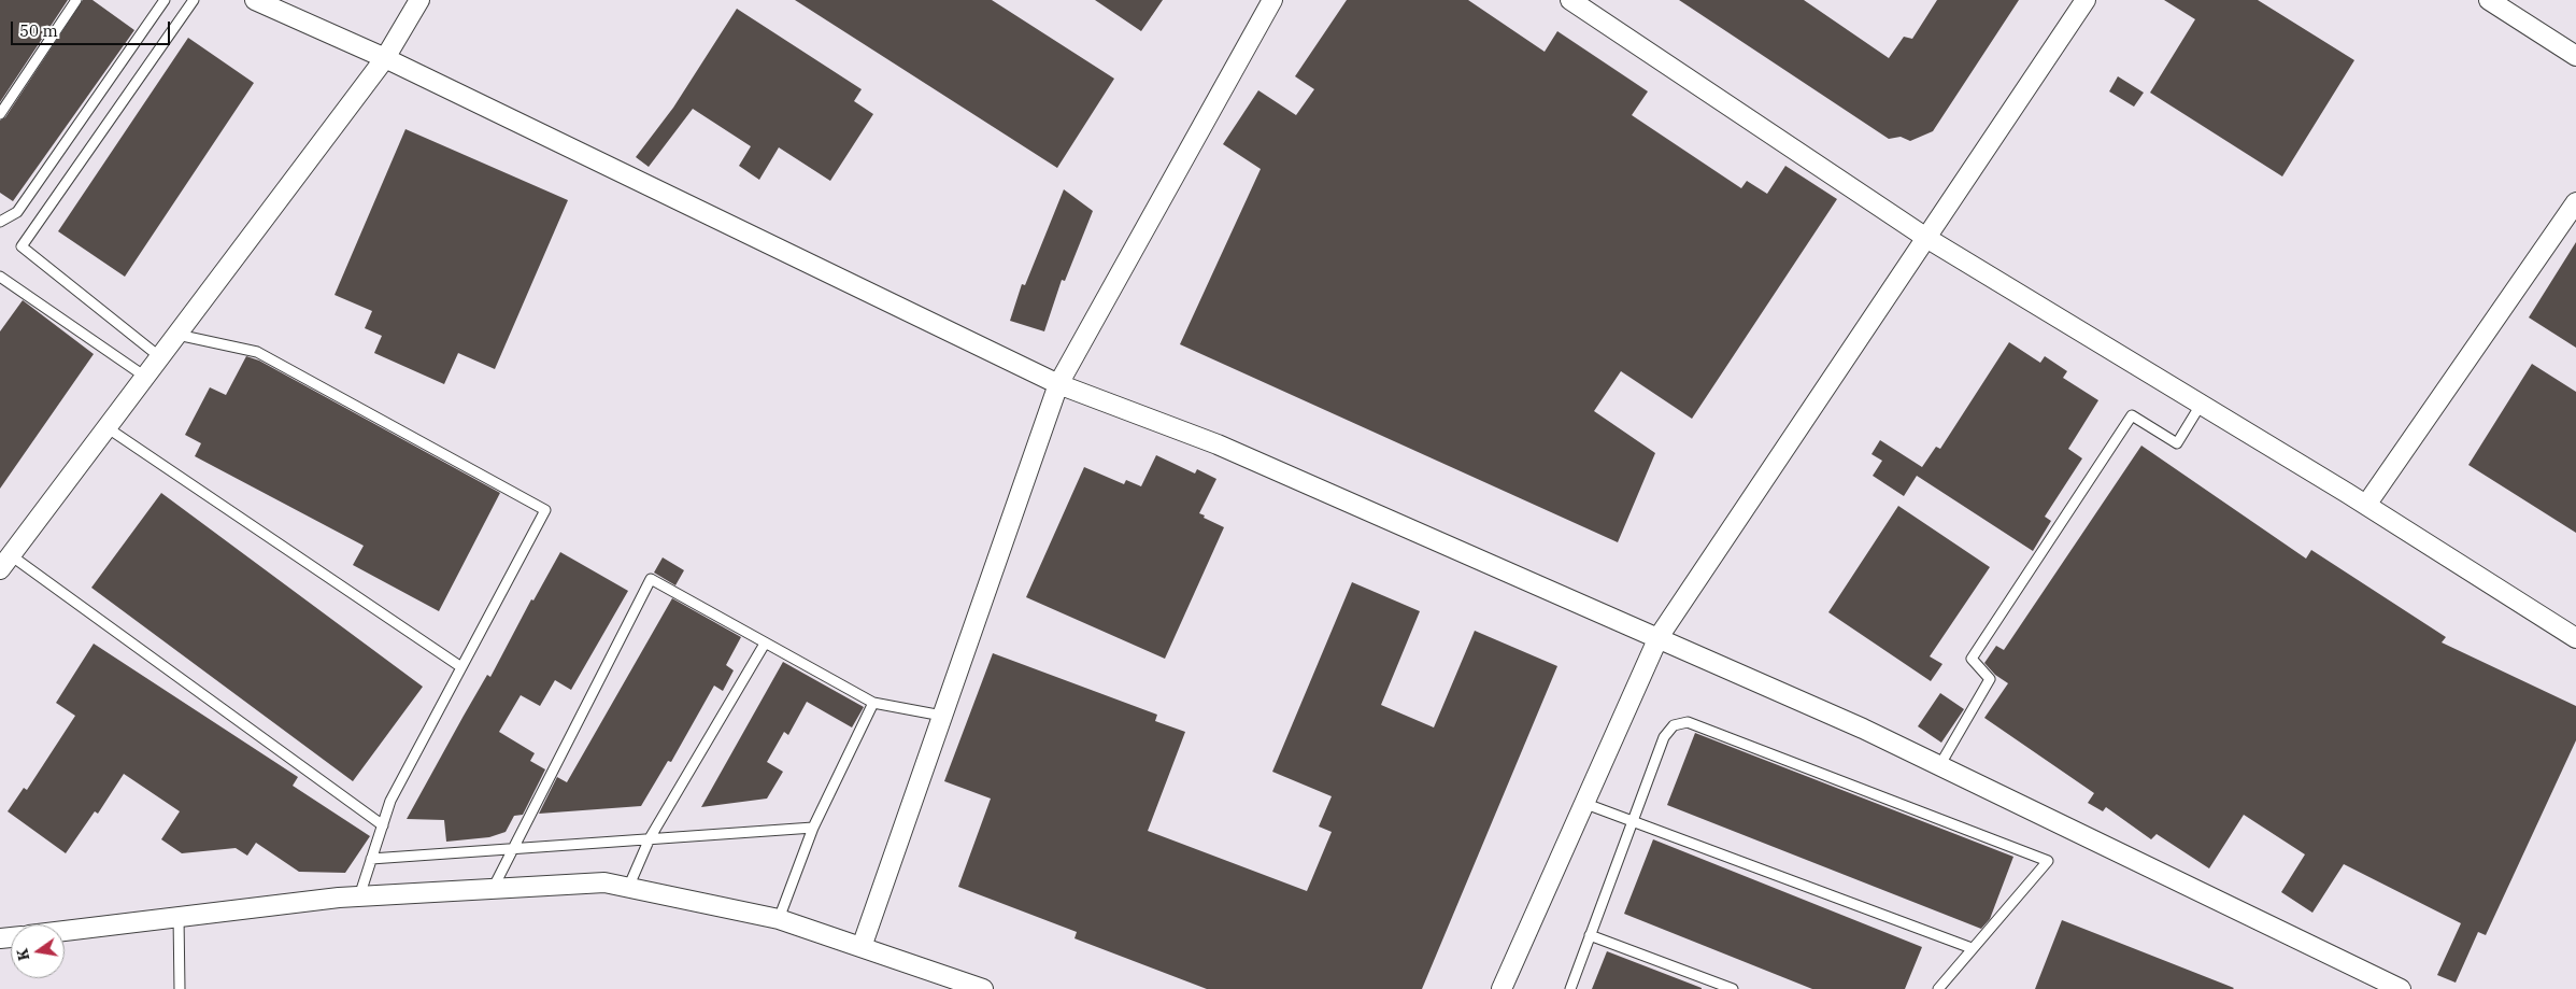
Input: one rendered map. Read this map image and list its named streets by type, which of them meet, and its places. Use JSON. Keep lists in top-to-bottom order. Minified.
{"scale_bar":"50 m","north":"left"}
